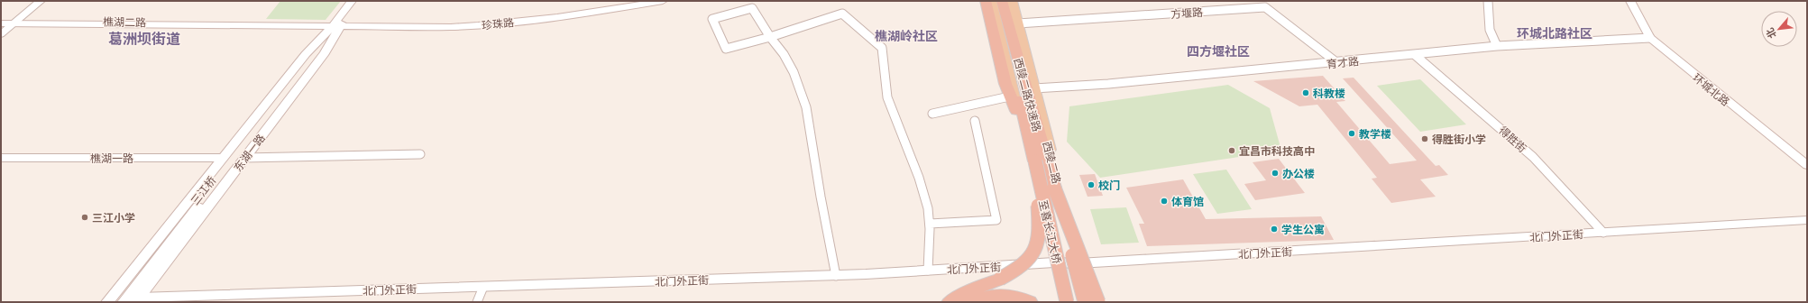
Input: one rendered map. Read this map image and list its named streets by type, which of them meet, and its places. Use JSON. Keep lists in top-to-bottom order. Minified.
{"streets":{"highway":["西陵二路快速路","至喜长江大桥"],"main road":["樵湖二路","珍珠路","环城北路","东湖一路","西陵二路","三江桥"],"street":["方堰路","育才路","得胜街","樵湖一路","北门外正街"]},"crossings":[["方堰路","育才路"],["方堰路","西陵二路"],["樵湖二路","珍珠路"],["樵湖二路","东湖一路"],["樵湖二路","三江桥"],["珍珠路","东湖一路"],["珍珠路","三江桥"],["育才路","环城北路"],["育才路","得胜街"],["育才路","西陵二路"],["西陵二路快速路","至喜长江大桥"],["得胜街","北门外正街"],["东湖一路","三江桥"],["东湖一路","北门外正街"],["西陵二路","北门外正街"]],"districts":["环城北路社区","樵湖岭社区","葛洲坝街道","四方堰社区"],"places":["科教楼","教学楼","得胜街小学","宜昌市科技高中","办公楼","校门","体育馆","三江小学","学生公寓"],"north":"bottom left"}
